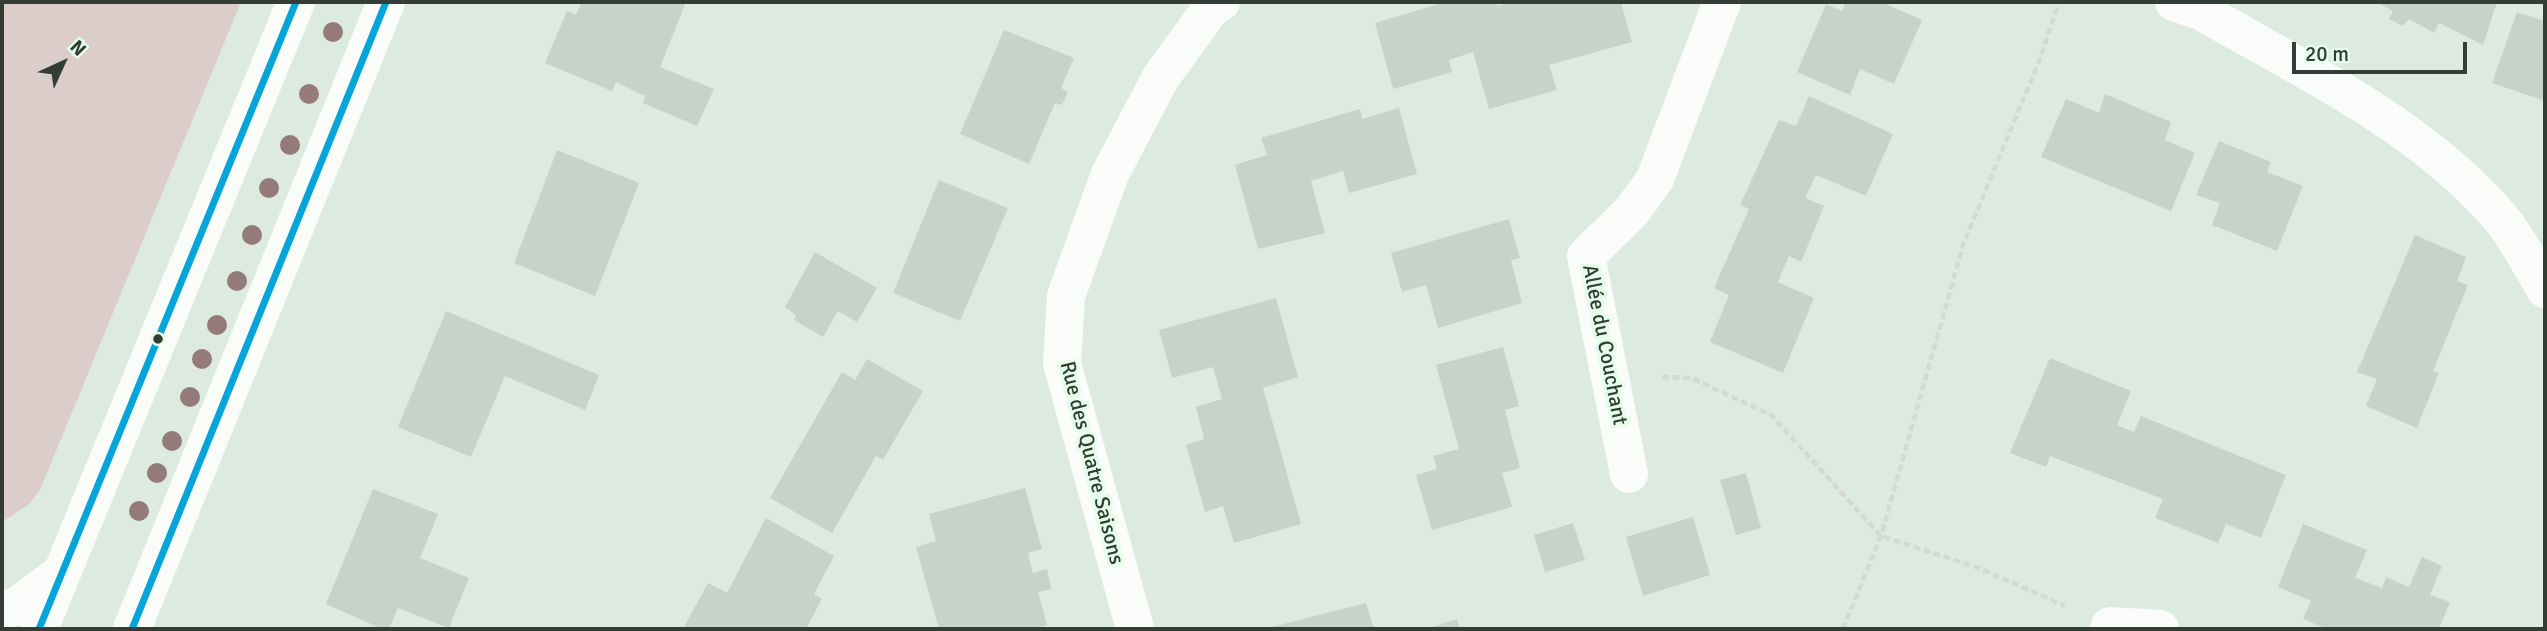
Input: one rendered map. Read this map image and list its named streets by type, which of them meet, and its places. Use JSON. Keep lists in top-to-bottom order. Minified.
{"streets":{"street":["Allée du Couchant","Rue des Quatre Saisons"]},"scale_bar":"20 m","north":"top right"}
